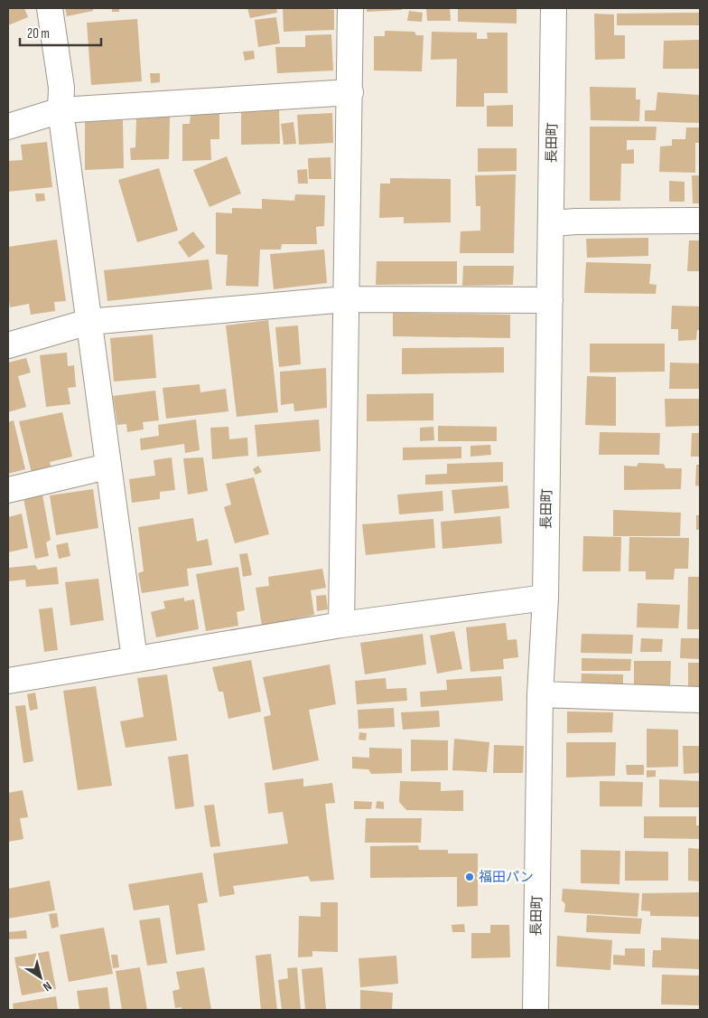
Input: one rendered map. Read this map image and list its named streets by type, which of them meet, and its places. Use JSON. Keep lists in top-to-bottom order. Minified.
{"streets":{"street":["長田町"]},"places":["福田パン"],"scale_bar":"20 m","north":"bottom right"}
